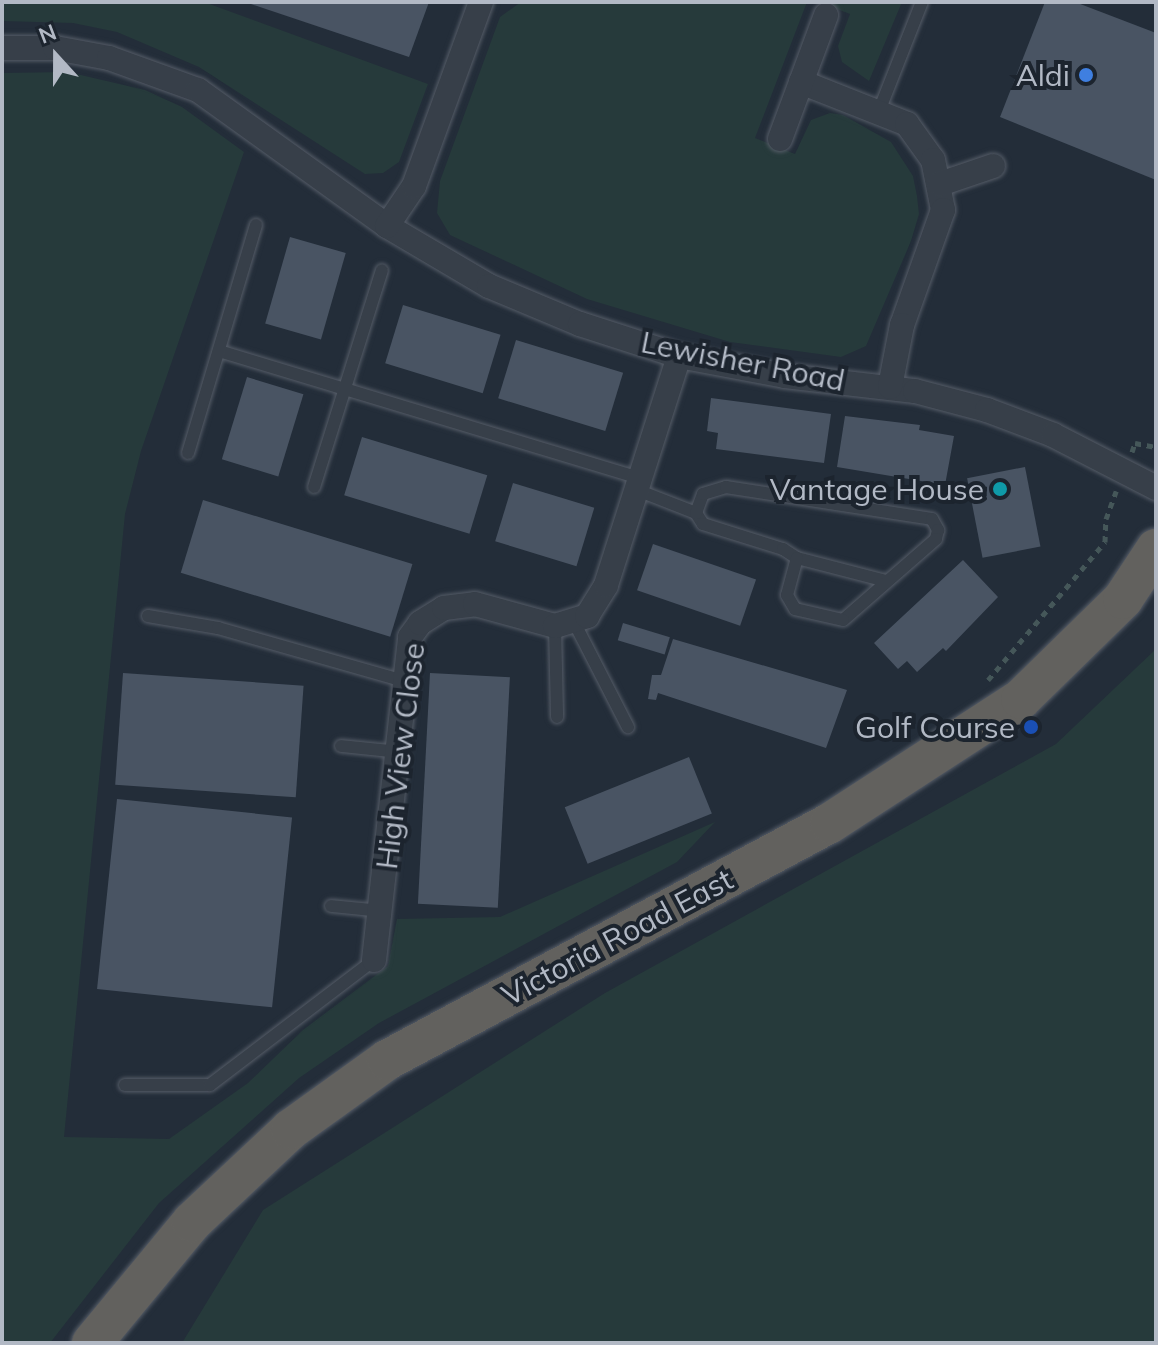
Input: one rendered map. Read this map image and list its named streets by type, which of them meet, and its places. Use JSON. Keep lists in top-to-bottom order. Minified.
{"streets":{"highway":["Victoria Road East"],"street":["Lewisher Road","High View Close"]},"places":["Aldi","Vantage House","Golf Course"],"north":"top"}
